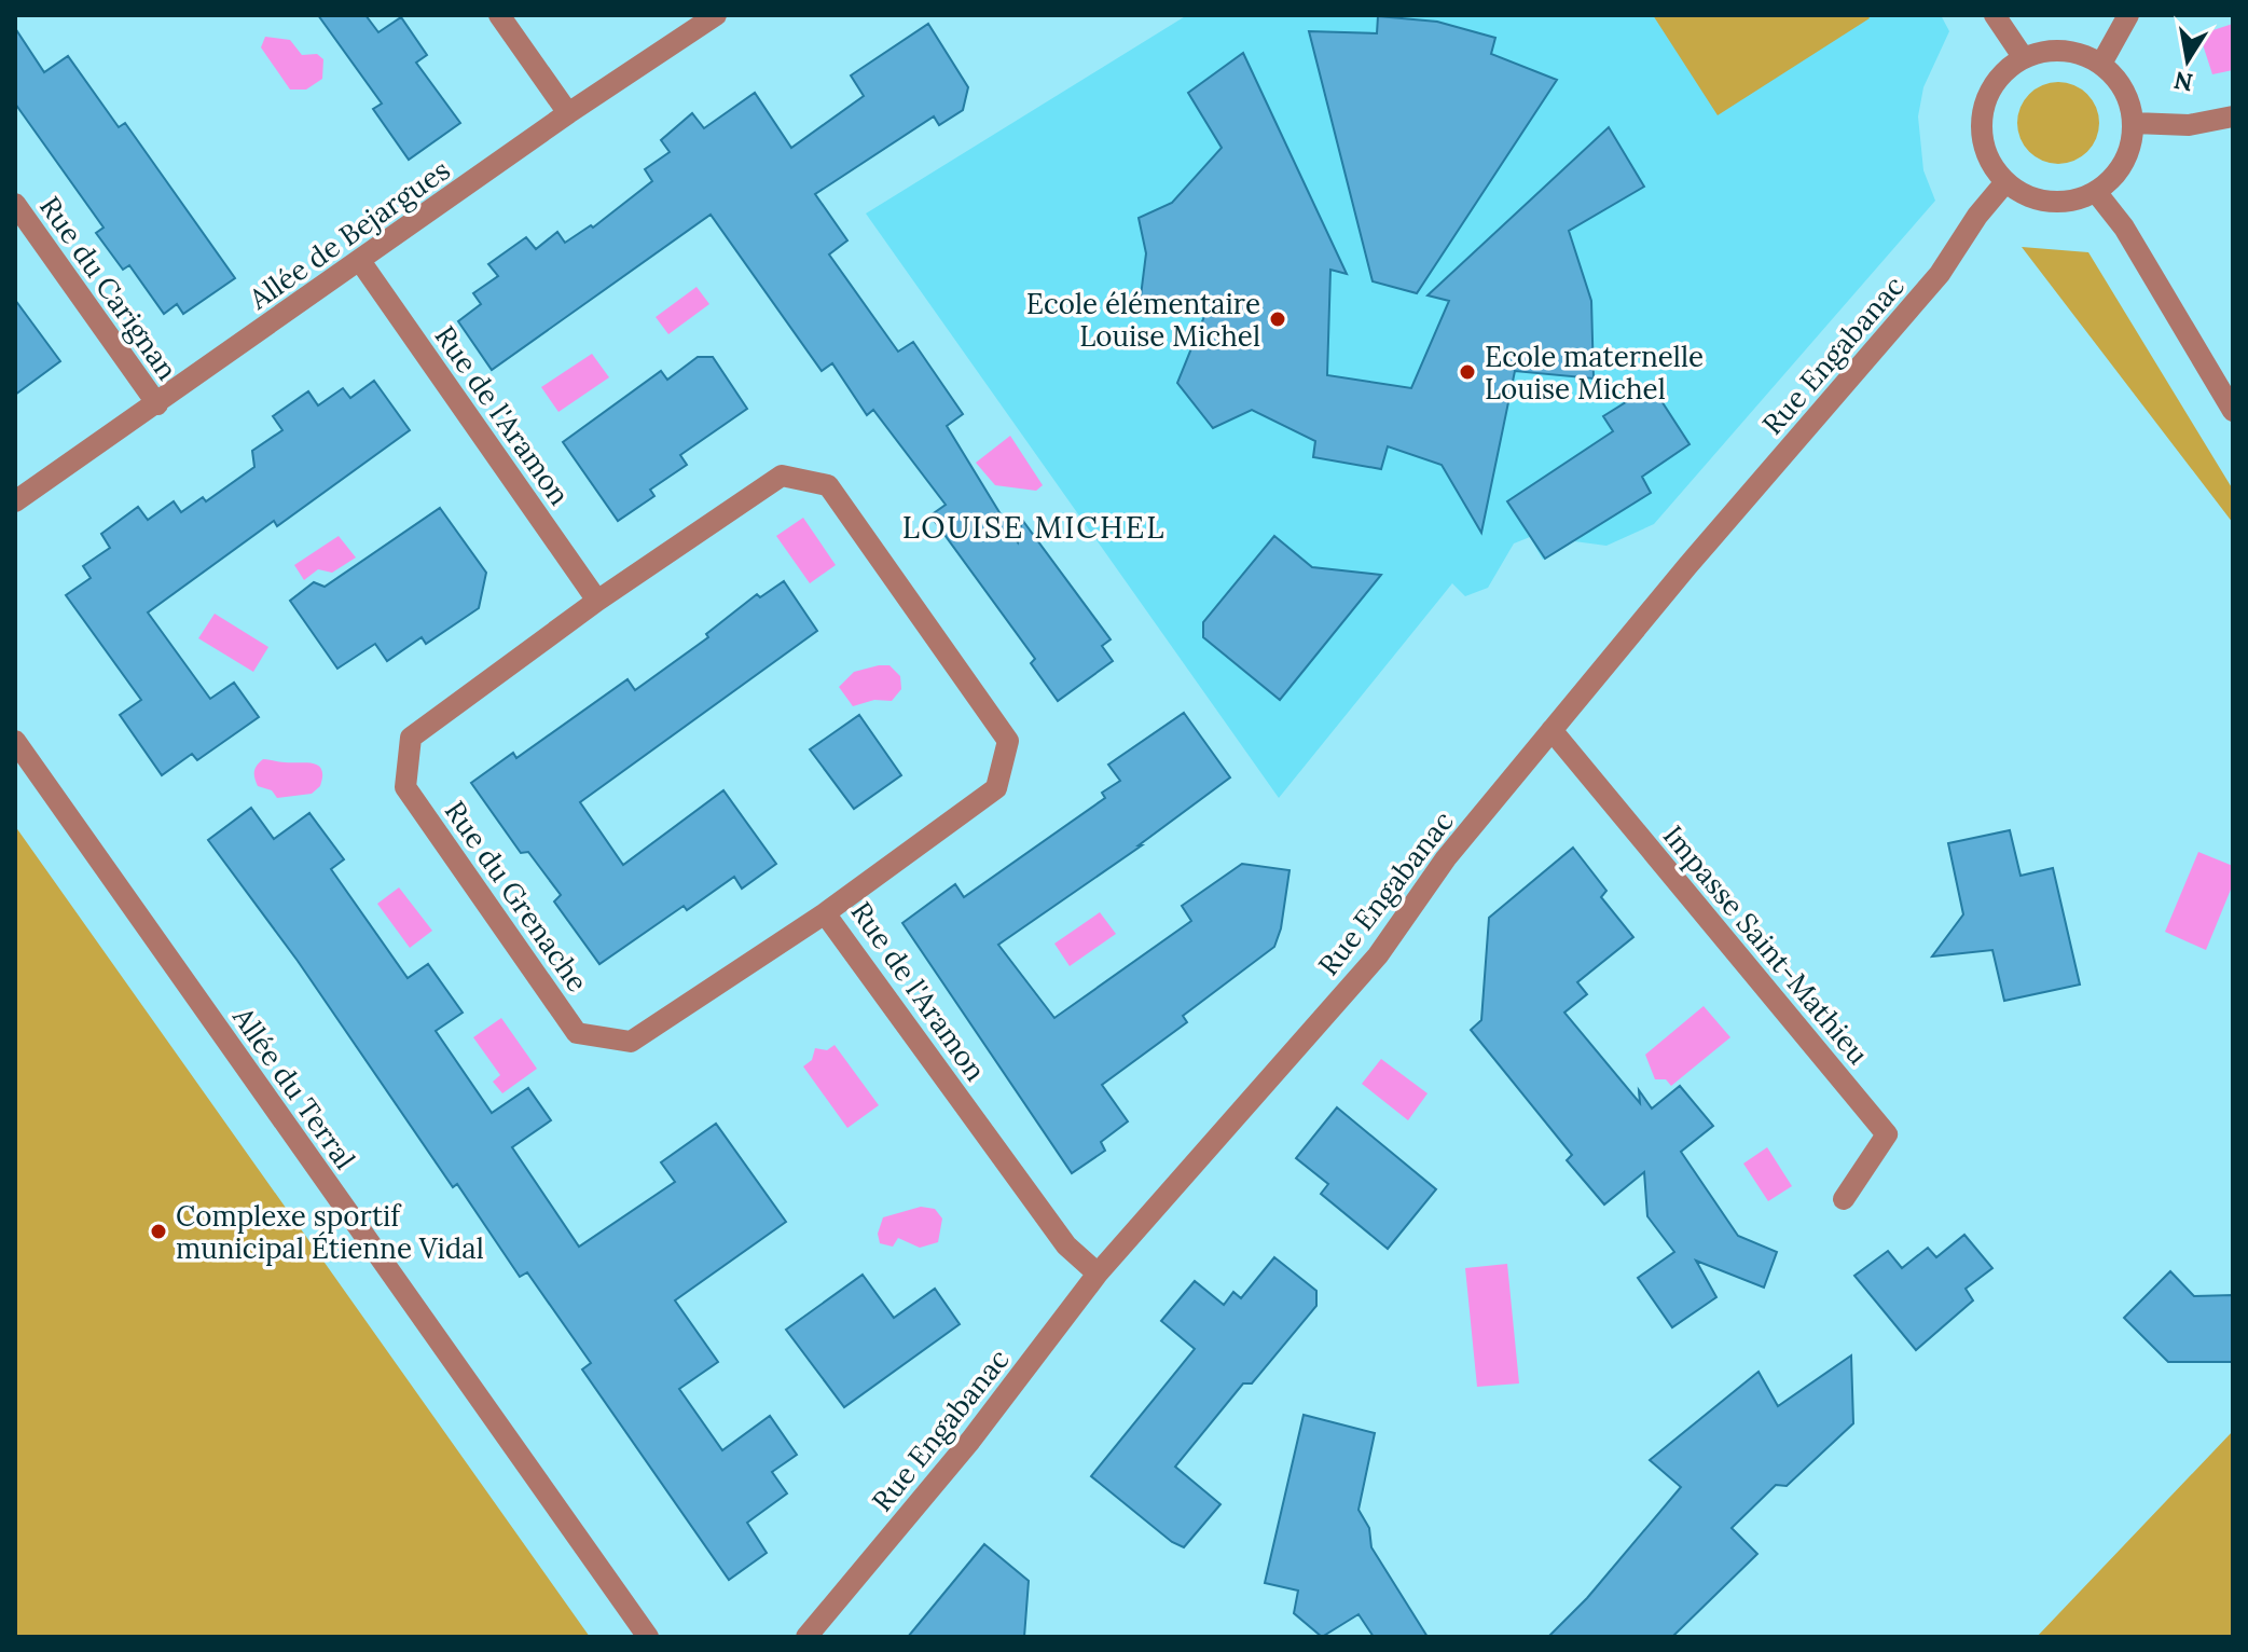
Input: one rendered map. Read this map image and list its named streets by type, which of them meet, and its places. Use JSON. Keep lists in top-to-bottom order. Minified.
{"streets":{"street":["Allée de Bejargues","Rue du Carignan","Rue Engabanac","Rue de l'Aramon","Rue du Grenache","Impasse Saint-Mathieu","Allée du Terral"]},"crossings":[["Allée de Bejargues","Rue du Carignan"],["Allée de Bejargues","Rue de l'Aramon"],["Rue Engabanac","Rue de l'Aramon"],["Rue Engabanac","Impasse Saint-Mathieu"],["Rue de l'Aramon","Rue du Grenache"]],"districts":["LOUISE MICHEL"],"places":["Ecole élémentaire Louise Michel","Ecole maternelle Louise Michel","Complexe sportif municipal Étienne Vidal"],"north":"bottom"}
